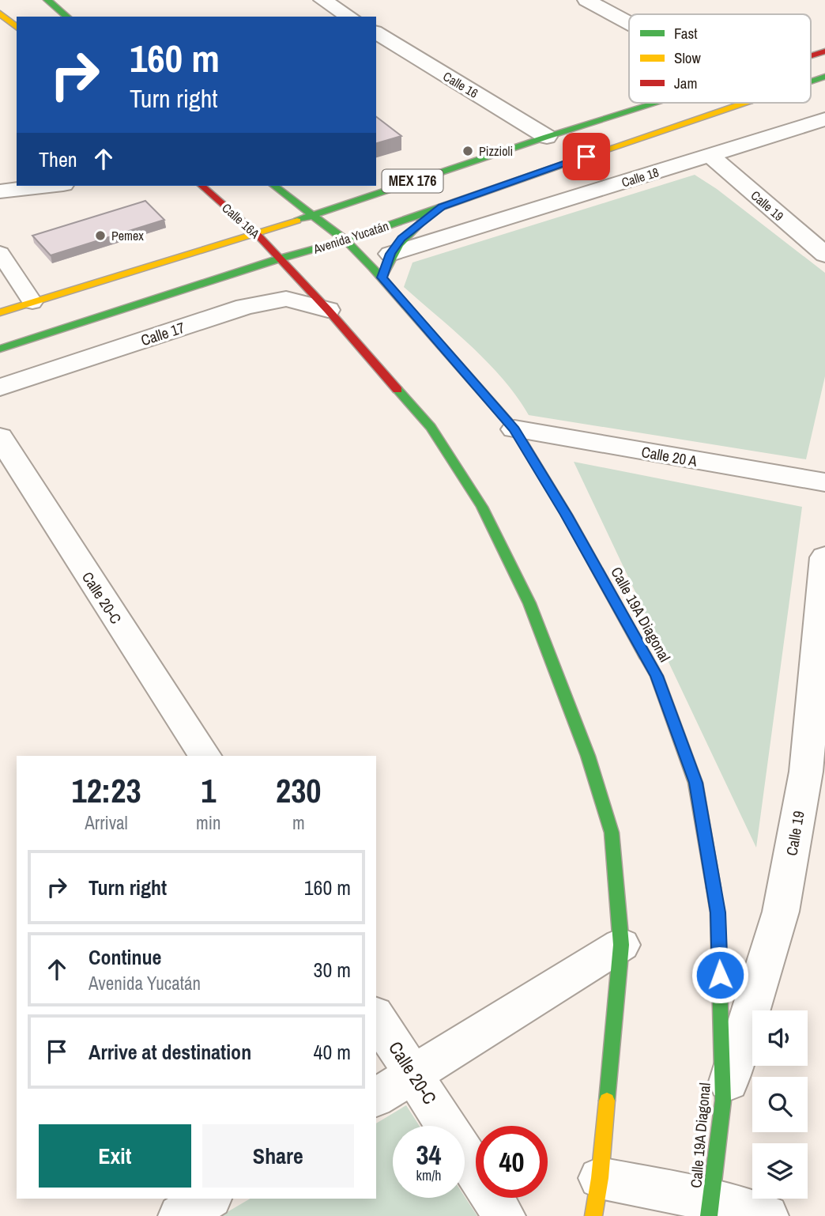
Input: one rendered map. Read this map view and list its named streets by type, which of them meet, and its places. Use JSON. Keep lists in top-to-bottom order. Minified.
{"streets":{"street":["Calle 16","Calle 18","MEX 176","Calle 19","Calle 16A","Avenida Yucatán","Calle 17","Calle 20 A","Calle 20-C","Calle 19A Diagonal"]},"crossings":[["Calle 16","MEX 176"],["Calle 18","Calle 19"],["MEX 176","Calle 16A"],["Calle 19","Calle 19A Diagonal"],["Calle 16A","Avenida Yucatán"],["Avenida Yucatán","Calle 19A Diagonal"],["Calle 20 A","Calle 19A Diagonal"]],"places":["Pizzioli","Pemex"],"legend":["Fast","Slow","Jam"],"page":{"turn":["160 m","Turn right"],"then":"Then","eta":["12:23","Arrival","1","min","230","m"],"list":[{"name":"Turn right","value":"160 m"},{"name":"Continue","note":"Avenida Yucatán","value":"30 m"},{"name":"Arrive at destination","value":"40 m"}],"buttons":["Exit","Share"],"speed":"34 km/h","limit":"40"}}
